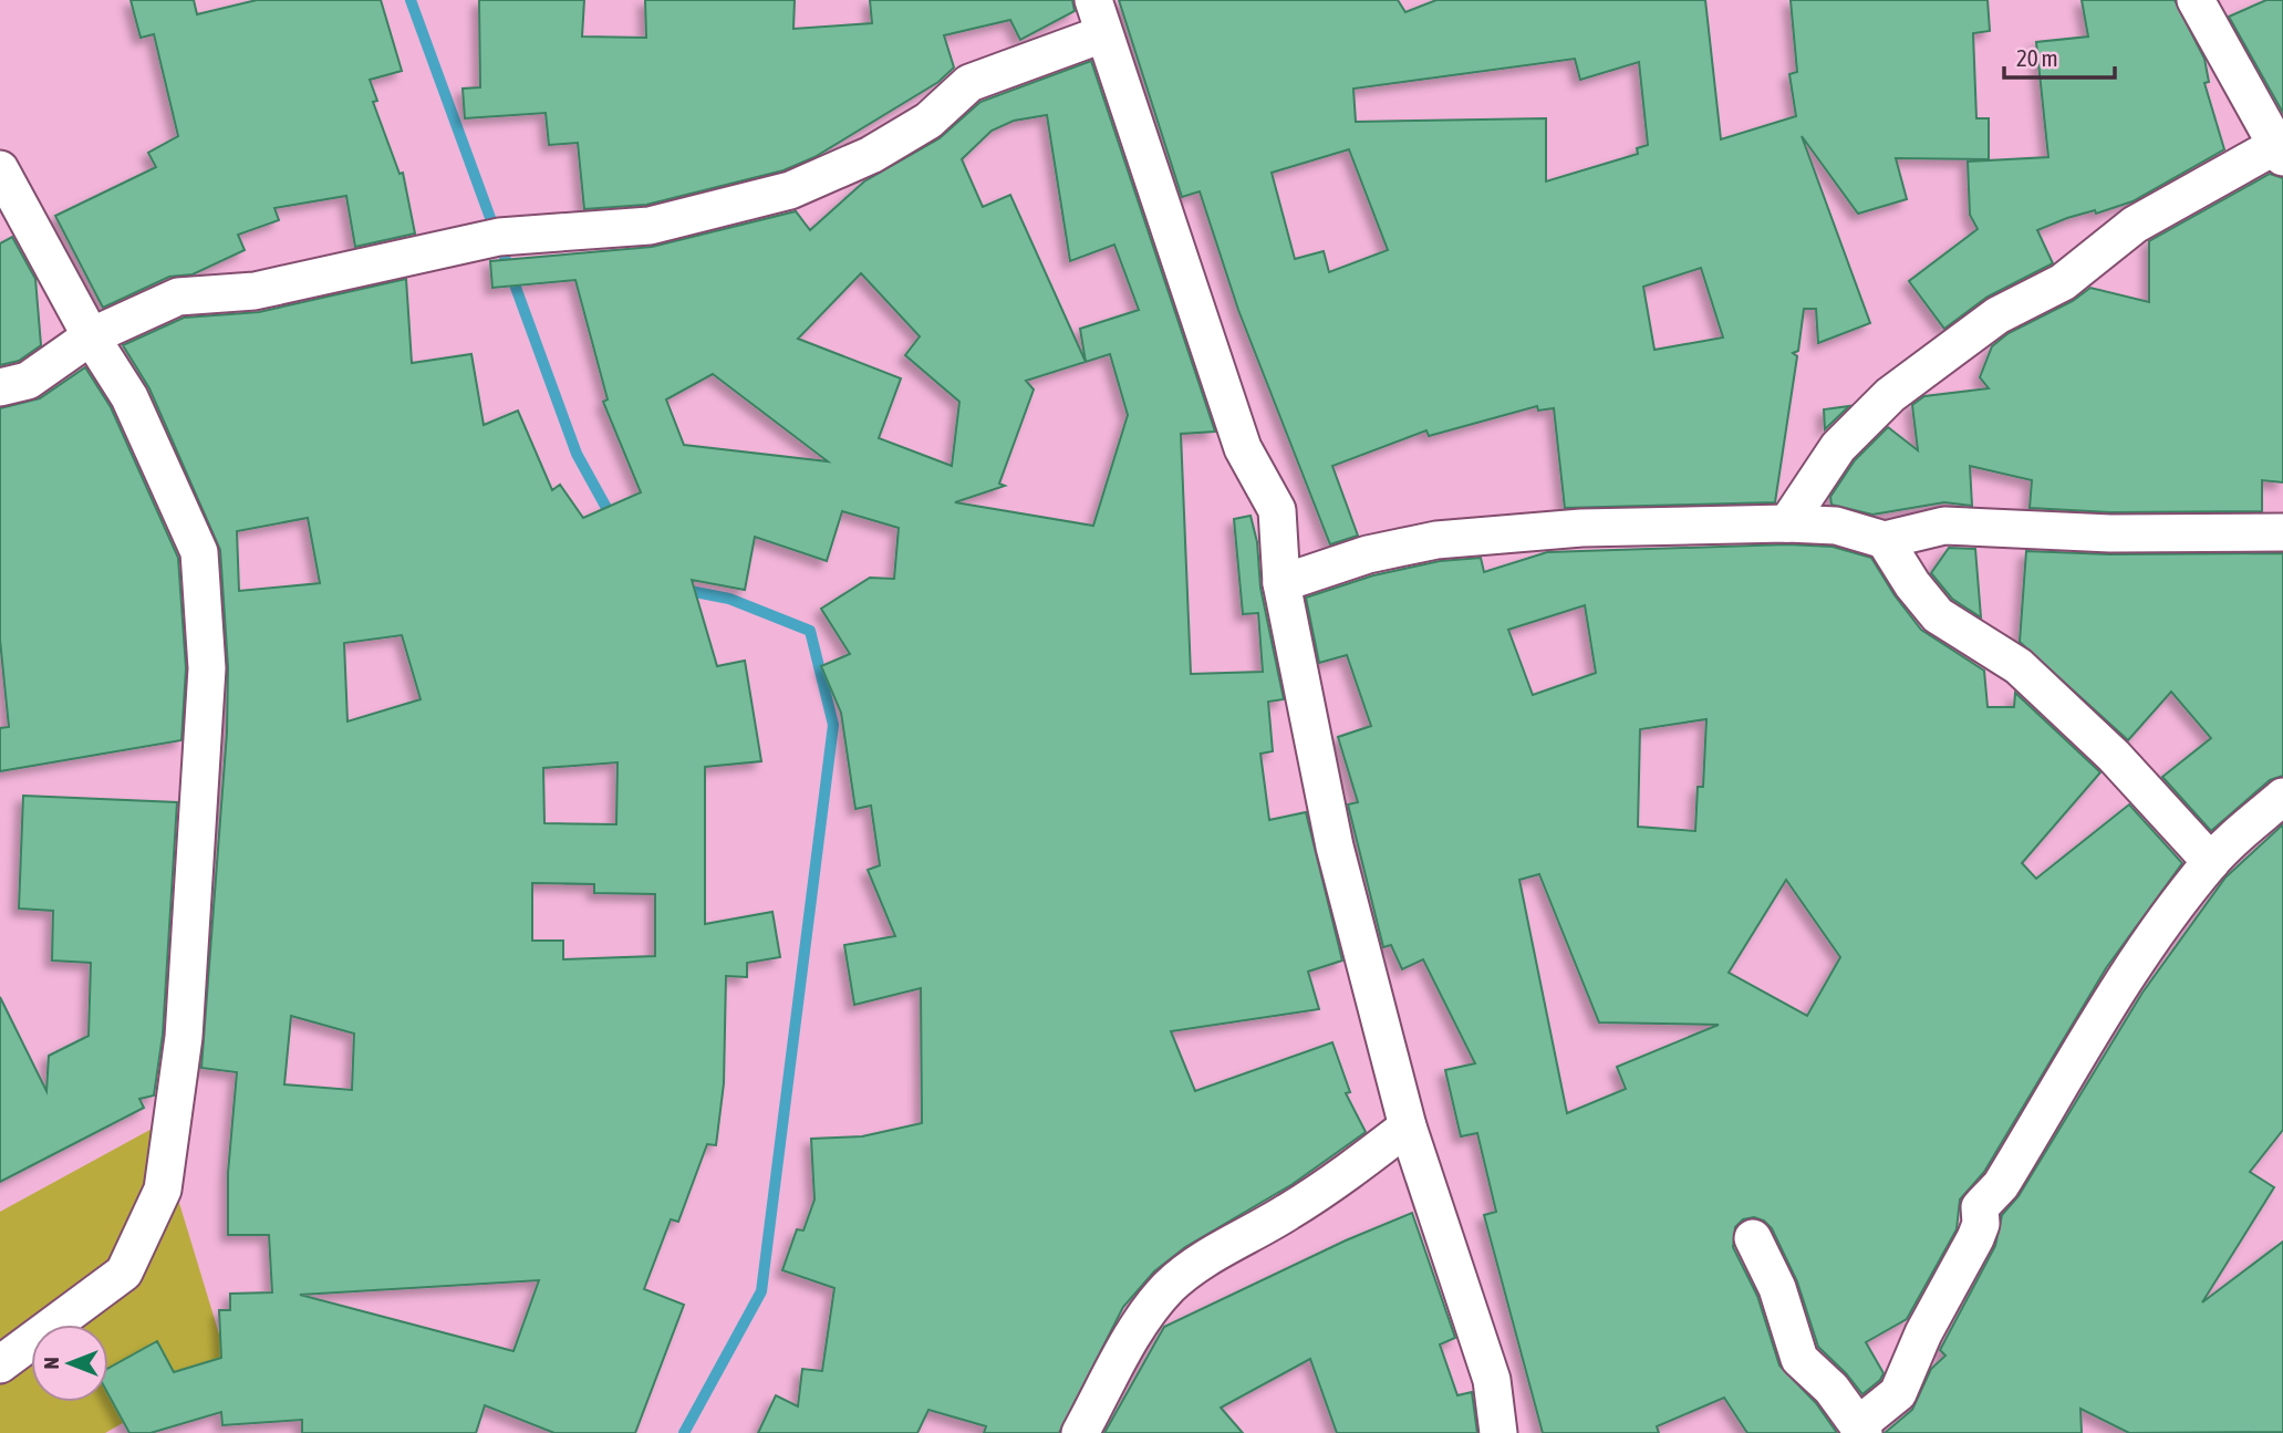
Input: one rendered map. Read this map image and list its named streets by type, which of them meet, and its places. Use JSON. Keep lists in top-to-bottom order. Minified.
{"scale_bar":"20 m","north":"left"}
